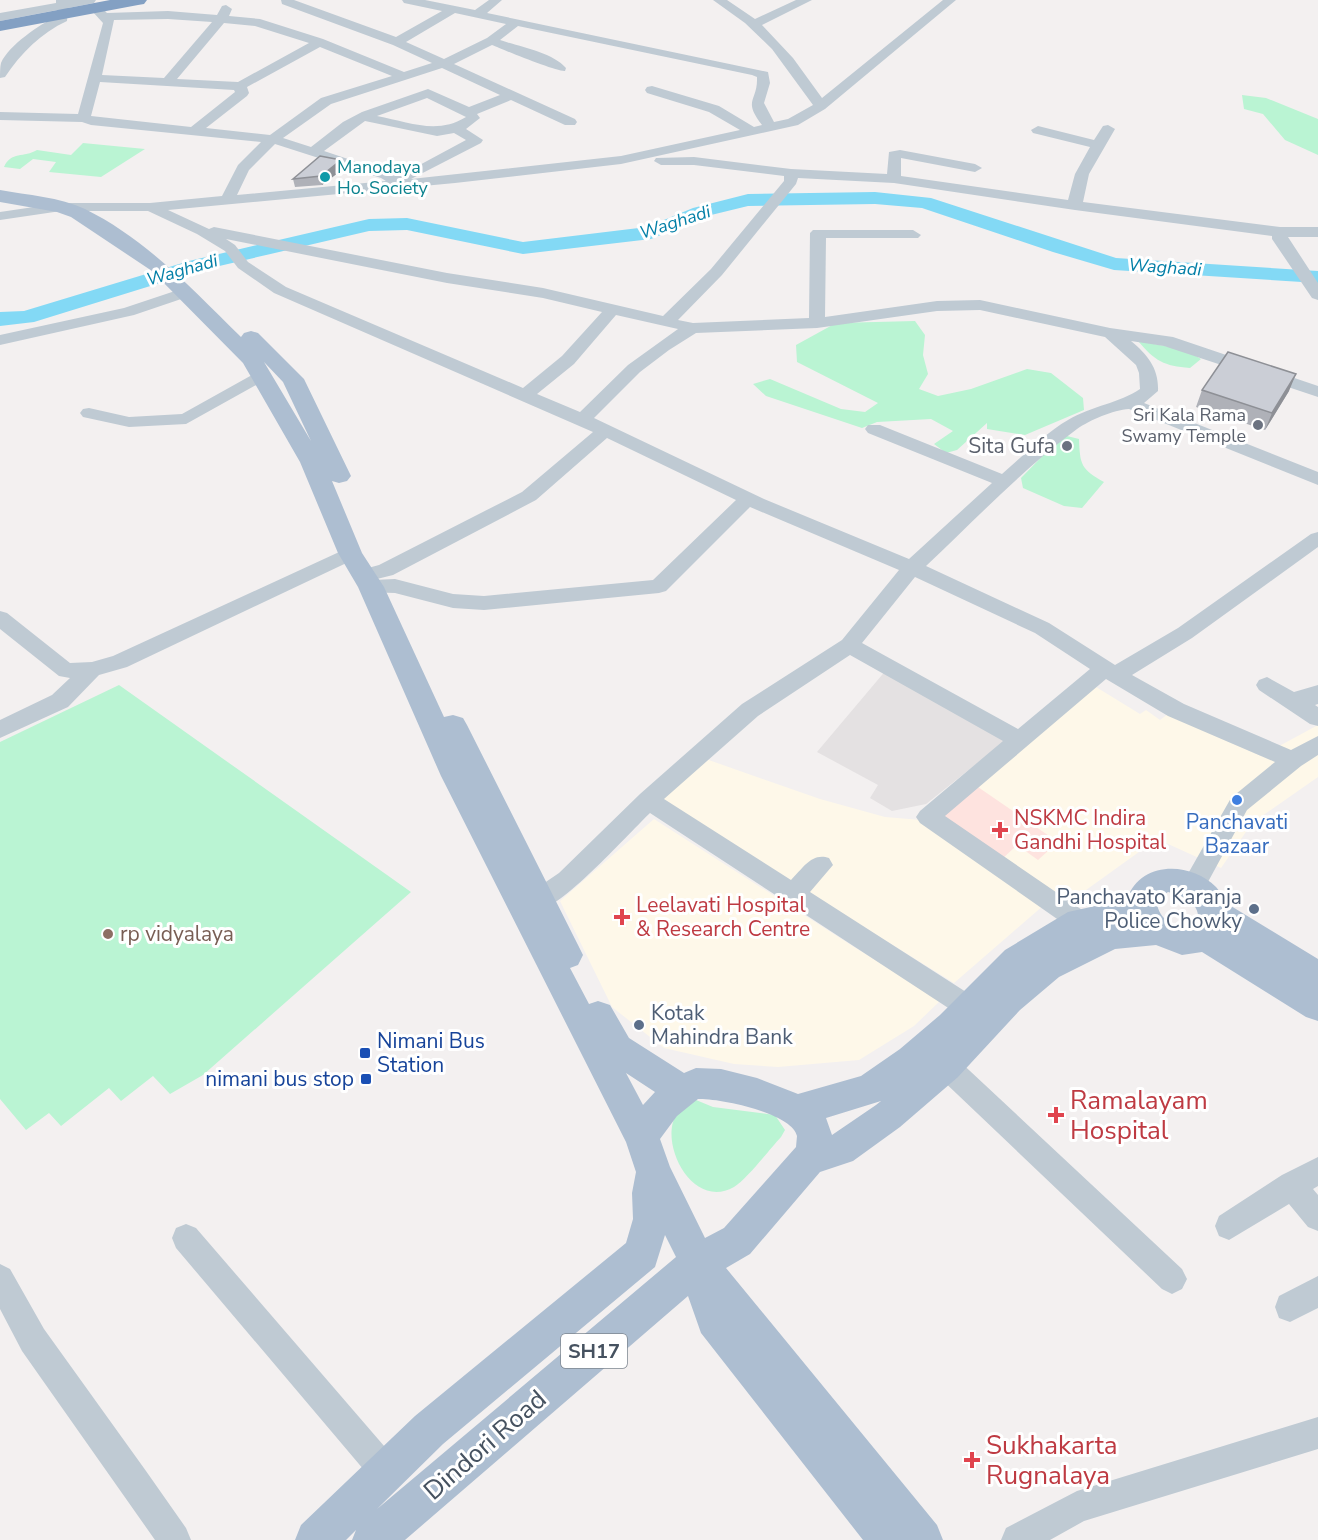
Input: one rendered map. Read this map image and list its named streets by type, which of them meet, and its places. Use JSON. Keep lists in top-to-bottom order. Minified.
{"streets":{"main road":["SH17","Dindori Road"]},"water":["Waghadi"],"places":{"other":["Manodaya Ho. Society","Sri Kala Rama Swamy Temple","Sita Gufa","Panchavati Bazaar","Panchavato Karanja Police Chowky","rp vidyalaya","Kotak Mahindra Bank"],"health":["NSKMC Indira Gandhi Hospital","Leelavati Hospital & Research Centre","Ramalayam Hospital","Sukhakarta Rugnalaya"],"transit":["Nimani Bus Station","nimani bus stop"]}}
